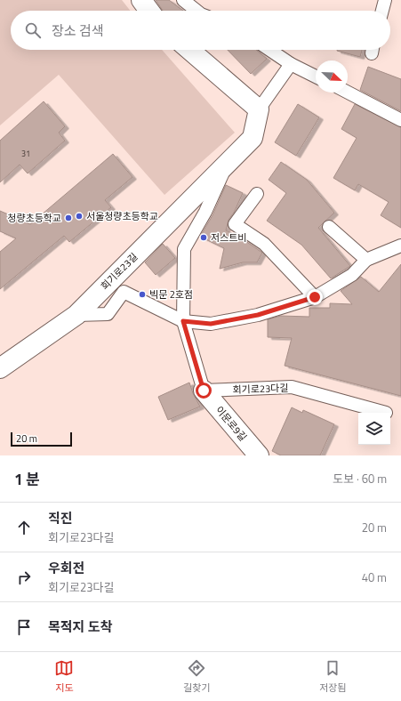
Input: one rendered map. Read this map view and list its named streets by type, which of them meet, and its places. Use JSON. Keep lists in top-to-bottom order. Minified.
{"streets":{"street":["회기로23길","이문로9길"],"lane":["회기로23다길"]},"crossings":[["회기로23다길","이문로9길"]],"places":["서울청량초등학교","청량초등학교","저스트비","빅문 2호점"],"house_numbers":["31"],"scale_bar":"20 m","north":"bottom right","page":{"search":"장소 검색","scale":"20 m","heading":["1 분","도보 · 60 m"],"list":[["직진","회기로23다길","20 m"],["우회전","회기로23다길","40 m"],"목적지 도착"],"nav":["지도","길찾기","저장됨"]}}
